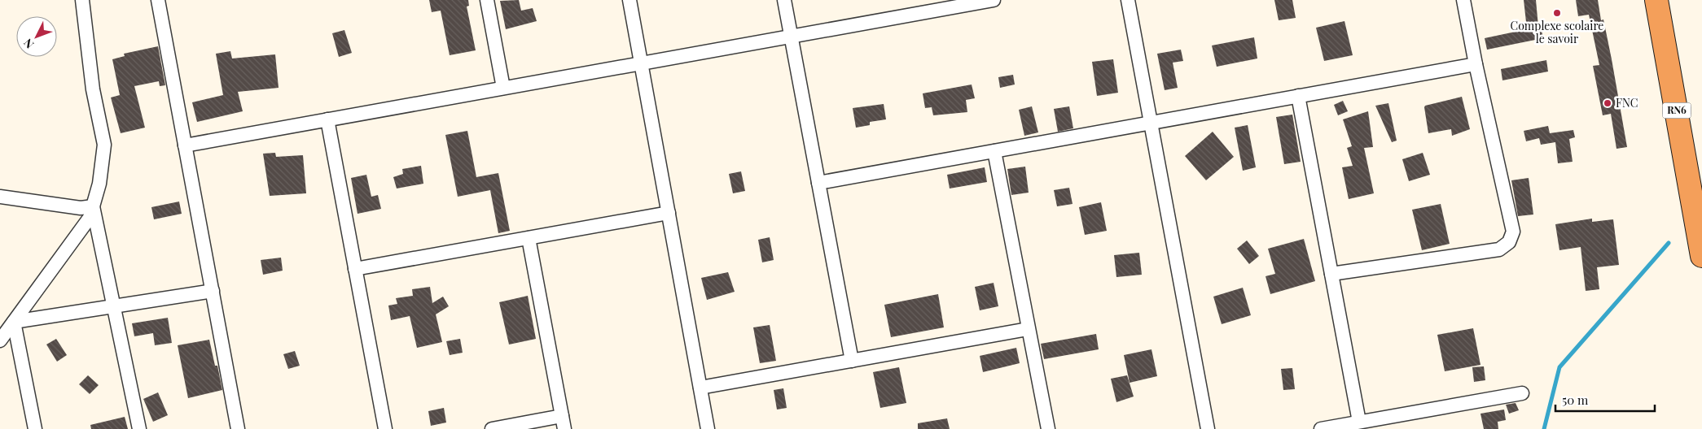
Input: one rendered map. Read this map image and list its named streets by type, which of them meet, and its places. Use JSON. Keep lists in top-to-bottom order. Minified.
{"streets":{"highway":["RN6"]},"places":["Complexe scolaire le savoir","FNC"],"scale_bar":"50 m","north":"bottom left"}
